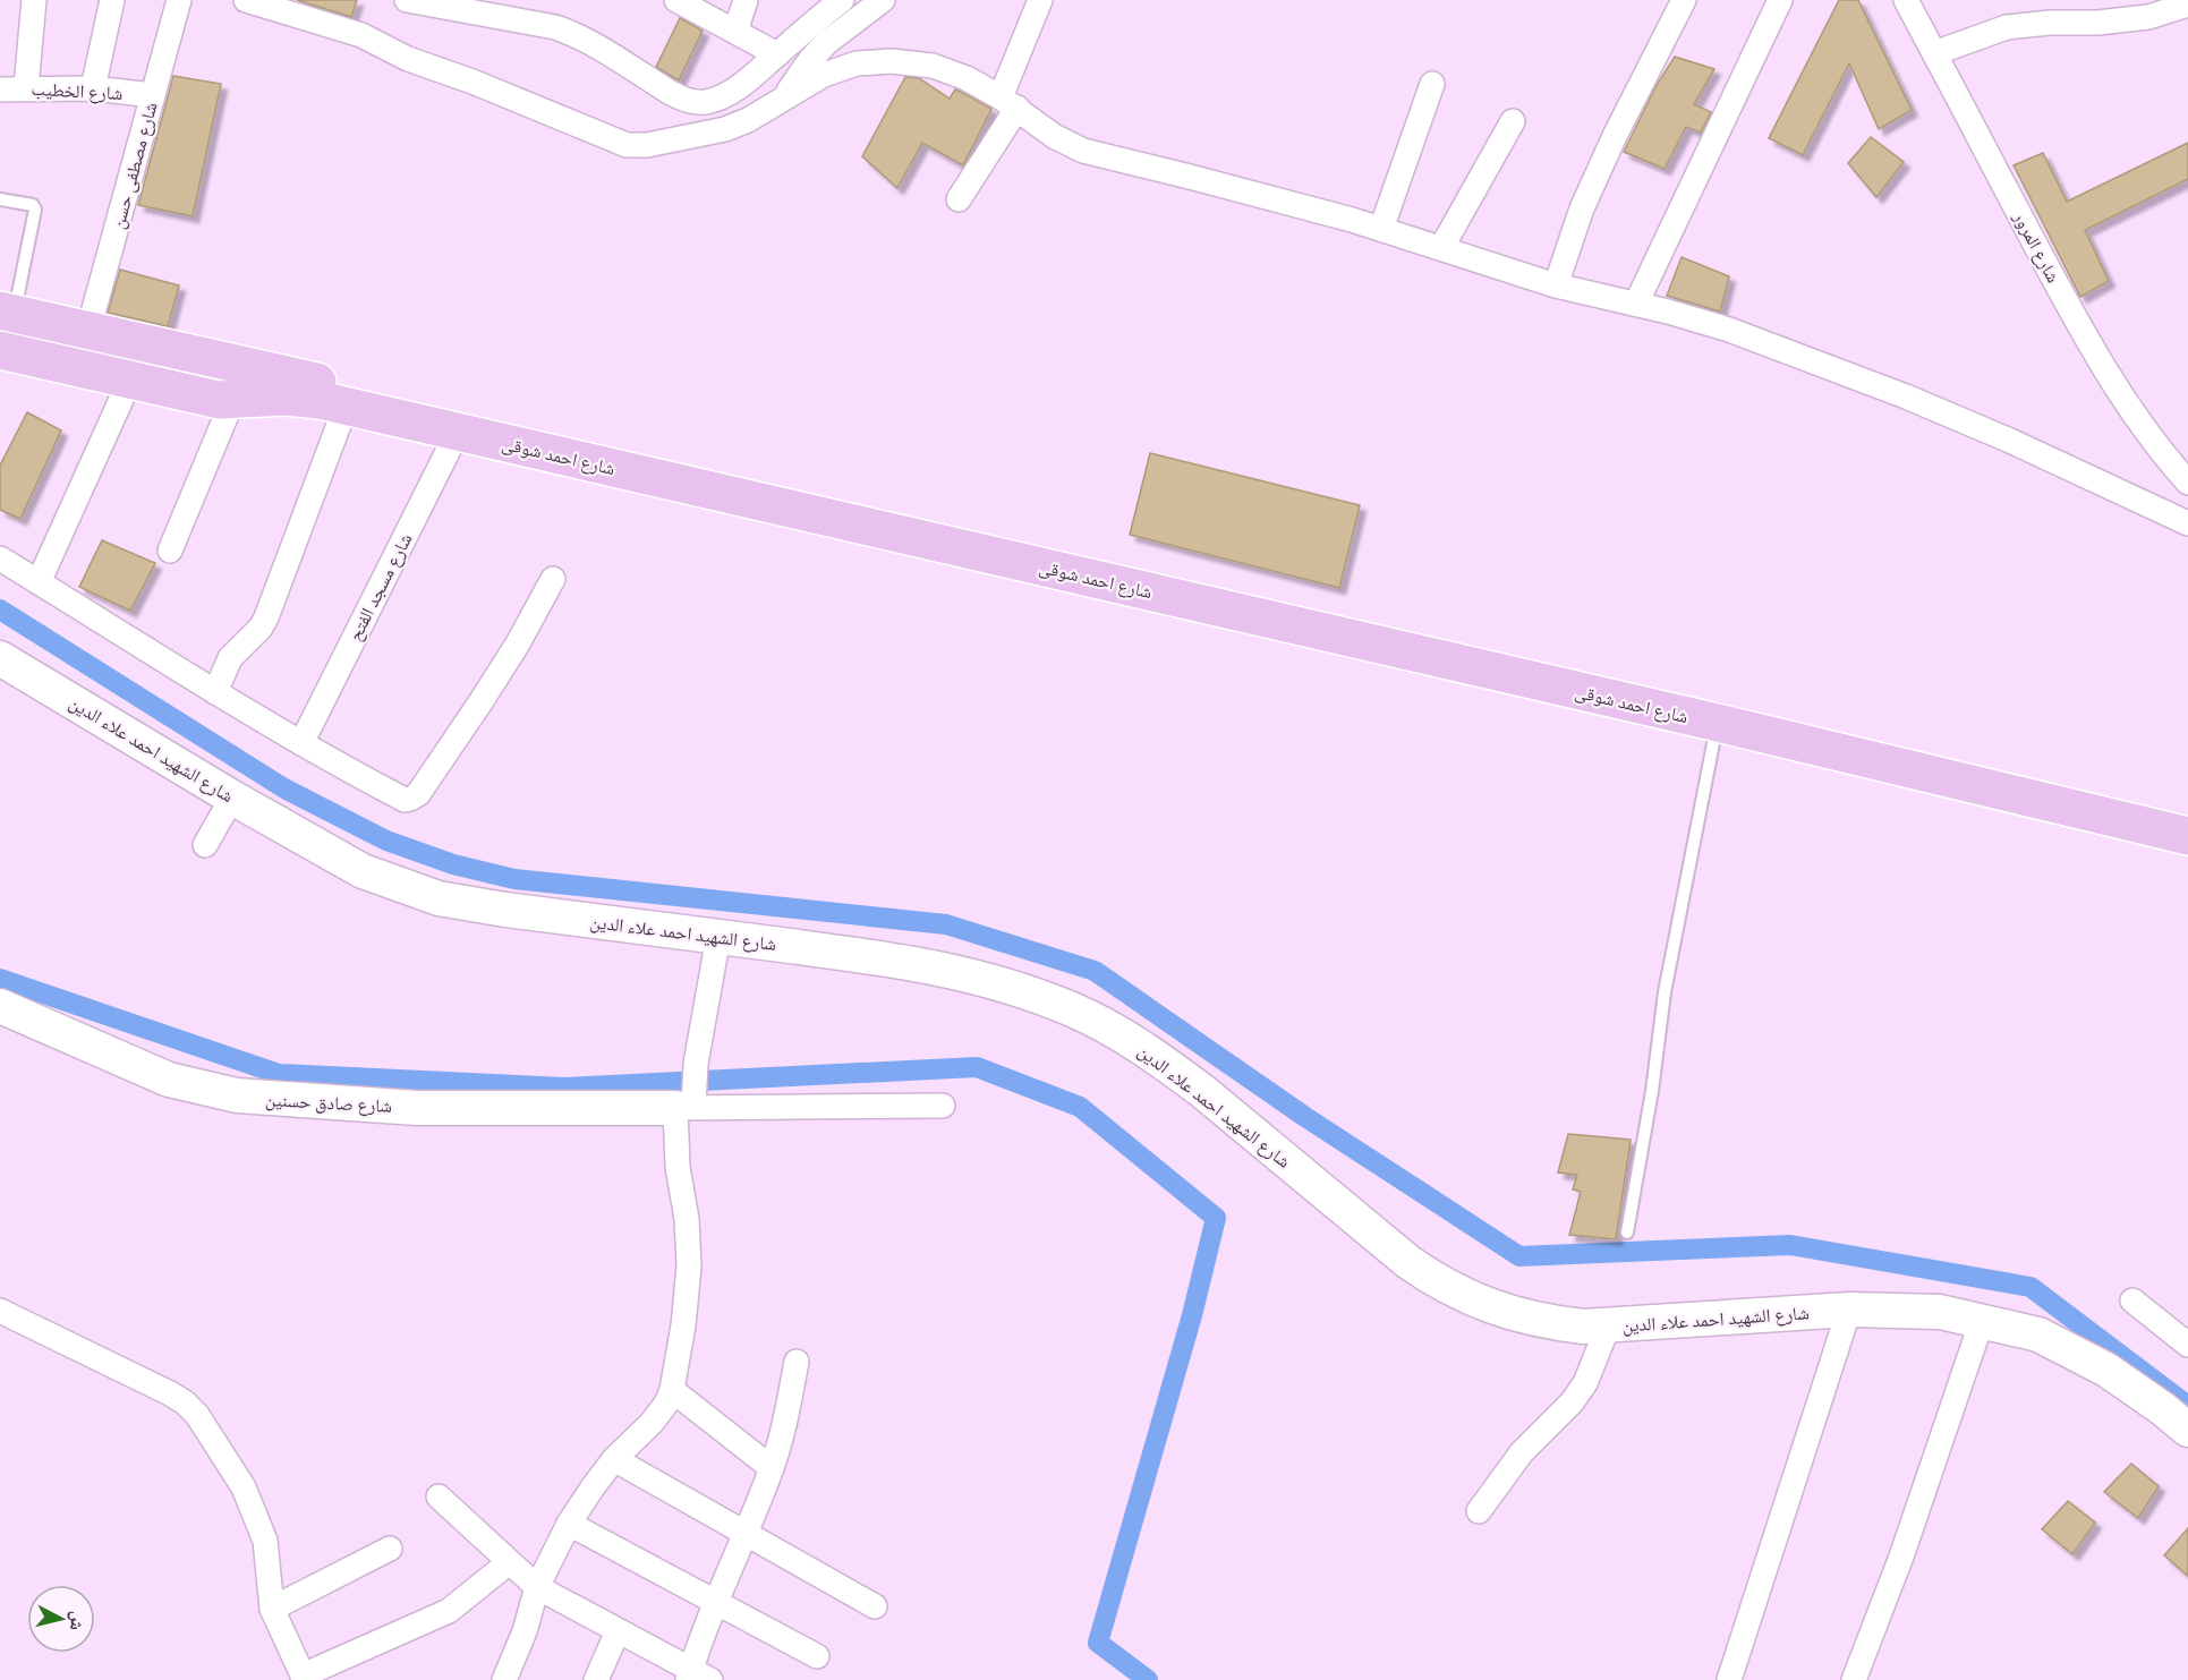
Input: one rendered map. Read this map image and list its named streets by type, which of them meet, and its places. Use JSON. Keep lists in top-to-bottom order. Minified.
{"streets":{"main road":["شارع احمد شوقى","شارع الشهيد احمد علاء الدين","شارع صادق حسنين"],"street":["شارع الخطيب","شارع مصطفى حسن","شارع المرور","شارع مسجد الفتح"]},"crossings":[["شارع الخطيب","شارع مصطفى حسن"],["شارع مصطفى حسن","شارع احمد شوقى"],["شارع احمد شوقى","شارع مسجد الفتح"]],"north":"right"}
